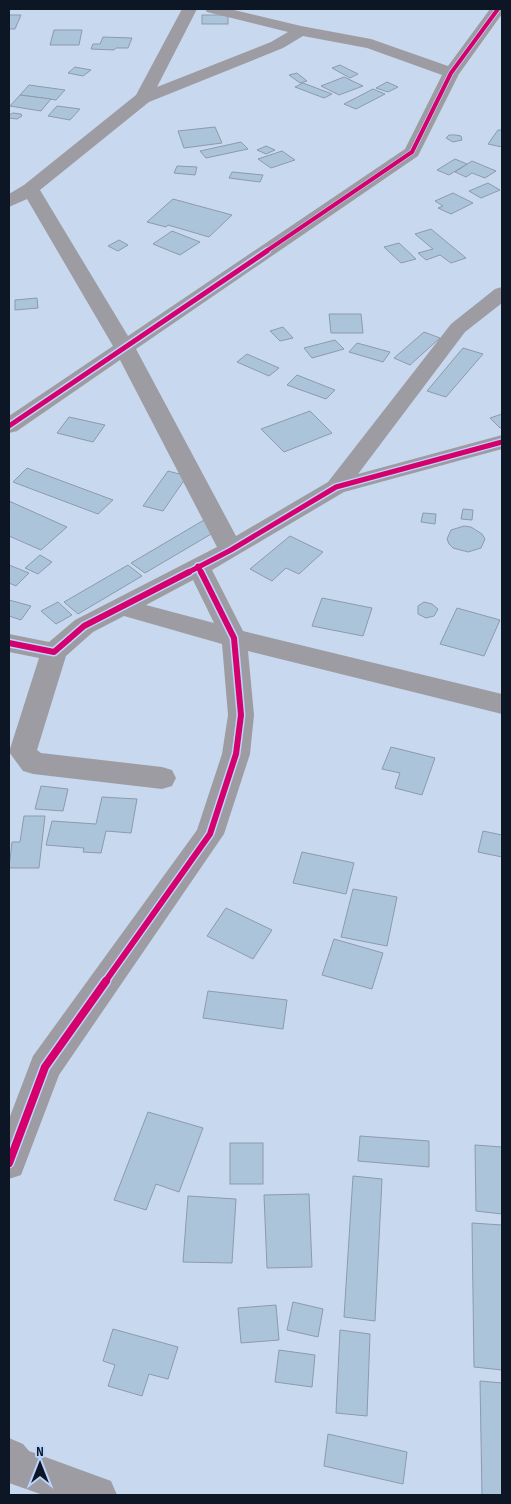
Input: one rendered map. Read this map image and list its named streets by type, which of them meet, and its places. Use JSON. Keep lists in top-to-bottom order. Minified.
{"north":"top"}
